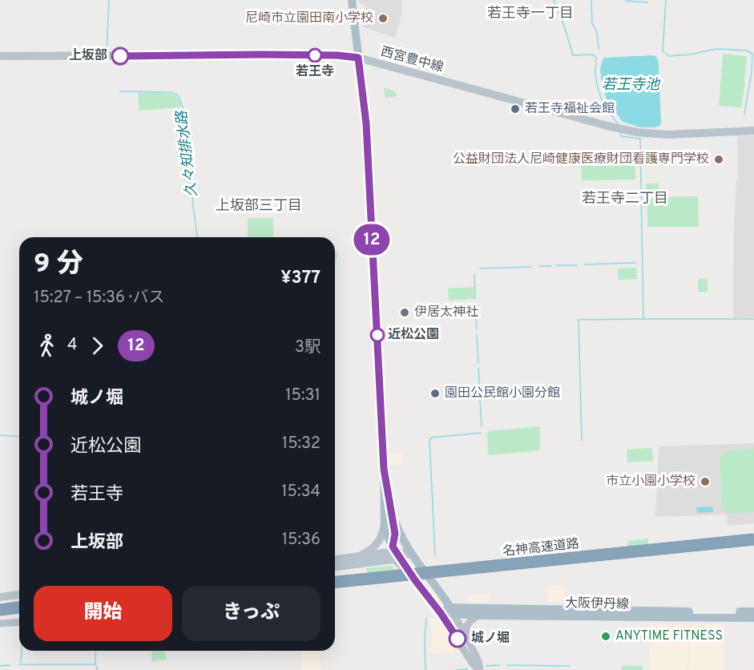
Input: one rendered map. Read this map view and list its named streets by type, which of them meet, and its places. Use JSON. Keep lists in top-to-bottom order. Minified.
{"streets":{"highway":["名神高速道路"],"main road":["西宮豊中線","大阪伊丹線"]},"districts":["若王寺一丁目","若王寺二丁目","上坂部三丁目"],"water":["若王寺池","久々知排水路"],"places":["尼崎市立園田南小学校","若王寺","上坂部","若王寺福祉会館","公益財団法人尼崎健康医療財団看護専門学校","伊居太神社","近松公園","園田公民館小園分館","市立小園小学校","ANYTIME FITNESS","城ノ堀"],"lines":["bus line 12"],"page":{"on_map":"12","heading":["9 分","15:27 – 15:36 · バス","¥377"],"legs":["4","12","3駅"],"list":[{"name":"城ノ堀","value":"15:31"},{"name":"近松公園","value":"15:32"},{"name":"若王寺","value":"15:34"},{"name":"上坂部","value":"15:36"}],"buttons":["開始","きっぷ"]}}
